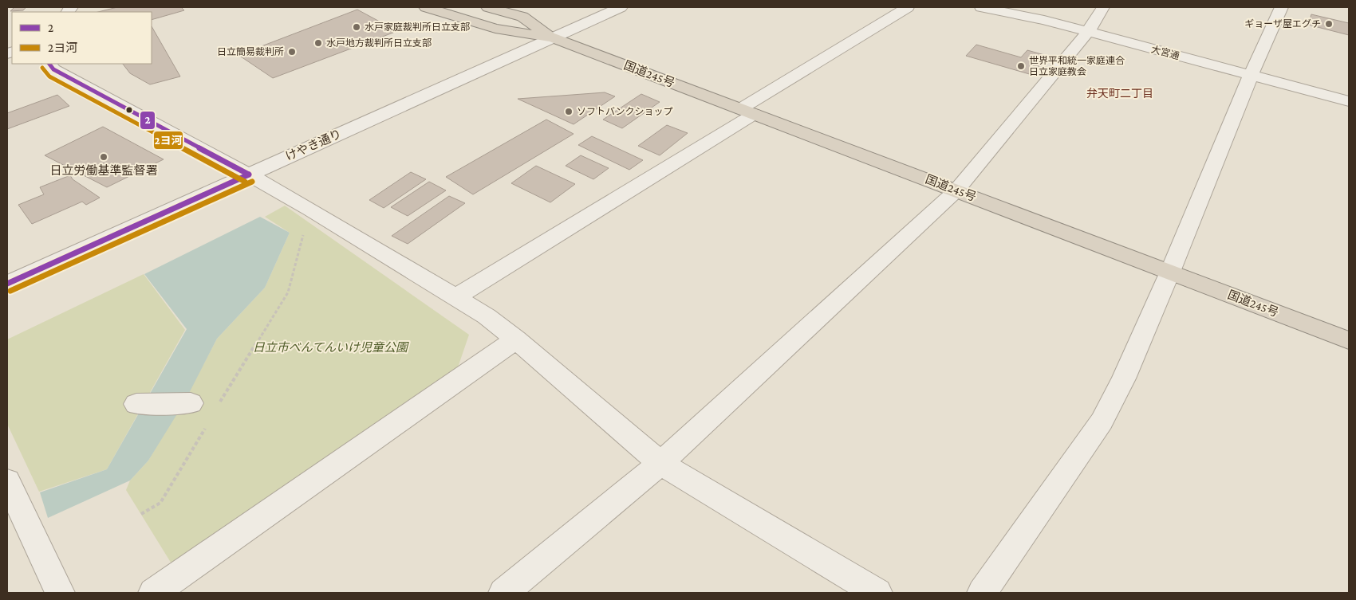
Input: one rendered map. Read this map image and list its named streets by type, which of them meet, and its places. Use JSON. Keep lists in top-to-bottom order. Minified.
{"streets":{"highway":["国道245号"],"street":["大宮通","けやき通り"]},"crossings":[["国道245号","けやき通り"]],"districts":["弁天町二丁目"],"parks":["日立市べんてんいけ児童公園"],"places":["ギョーザ屋エグチ","水戸家庭裁判所日立支部","水戸地方裁判所日立支部","日立簡易裁判所","世界平和統一家庭連合 日立家庭教会","ソフトバンクショップ","日立労働基準監督署"],"lines":["transit line 2","transit line 2ヨ河"],"legend":["2","2ヨ河"]}
